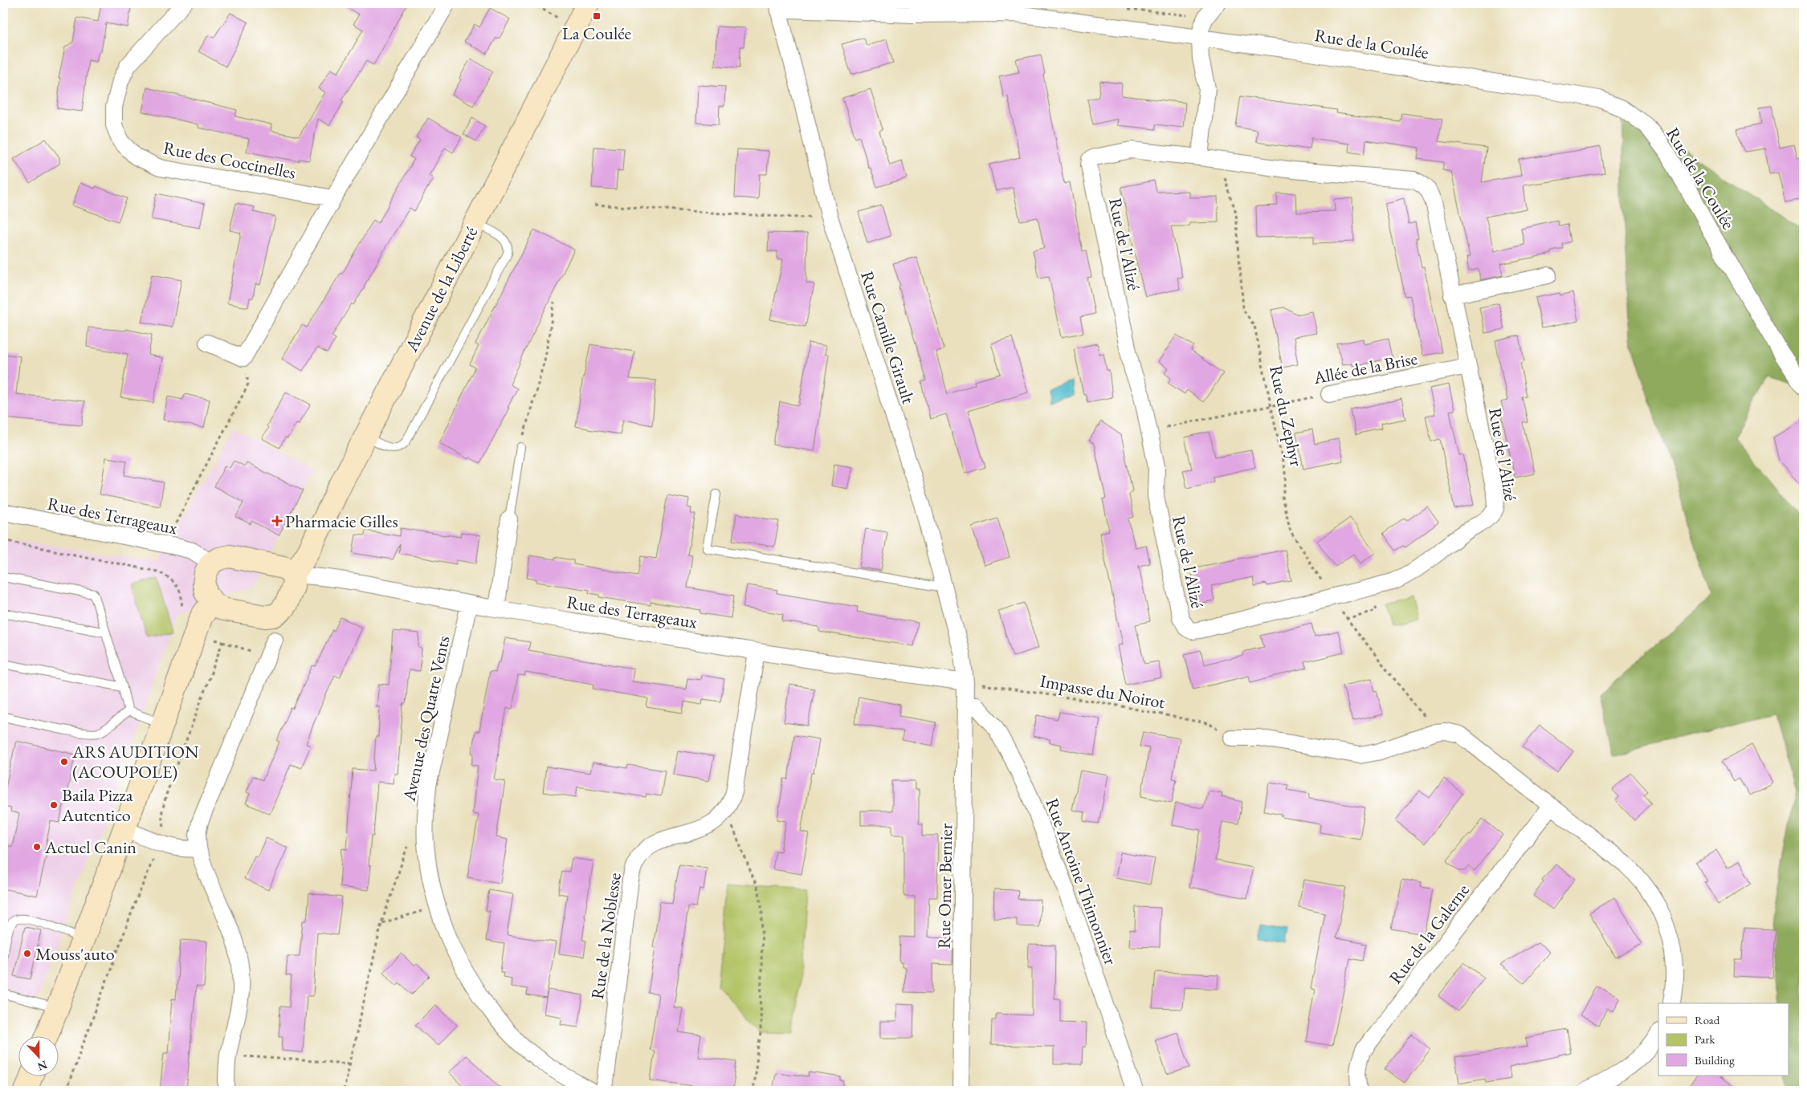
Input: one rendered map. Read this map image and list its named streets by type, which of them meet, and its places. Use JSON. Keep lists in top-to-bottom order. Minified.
{"streets":{"street":["Rue de la Coulée","Rue des Coccinelles","Rue de l'Alizé","Avenue de la Liberté","Rue Camille Girault","Allée de la Brise","Rue des Terrageaux","Avenue des Quatre Vents","Rue Antoine Thimonnier","Rue Omer Bernier","Rue de la Galerne","Rue de la Noblesse"],"path":["Rue du Zephyr","Impasse du Noirot"]},"crossings":[["Rue de la Coulée","Rue Camille Girault"],["Rue de l'Alizé","Allée de la Brise"],["Rue de l'Alizé","Rue du Zephyr"],["Avenue de la Liberté","Rue des Terrageaux"],["Rue Camille Girault","Rue des Terrageaux"],["Rue Camille Girault","Impasse du Noirot"],["Rue Camille Girault","Rue Omer Bernier"],["Allée de la Brise","Rue du Zephyr"],["Rue des Terrageaux","Impasse du Noirot"],["Rue des Terrageaux","Avenue des Quatre Vents"],["Rue des Terrageaux","Rue Omer Bernier"],["Rue des Terrageaux","Rue de la Noblesse"],["Impasse du Noirot","Rue Omer Bernier"],["Rue Antoine Thimonnier","Rue Omer Bernier"]],"places":{"transit":["La Coulée"],"health":["Pharmacie Gilles"],"other":["ARS AUDITION (ACOUPOLE)","Baila Pizza Autentico","Actuel Canin","Mouss'auto"]},"legend":["Road","Park","Building"],"north":"bottom"}
